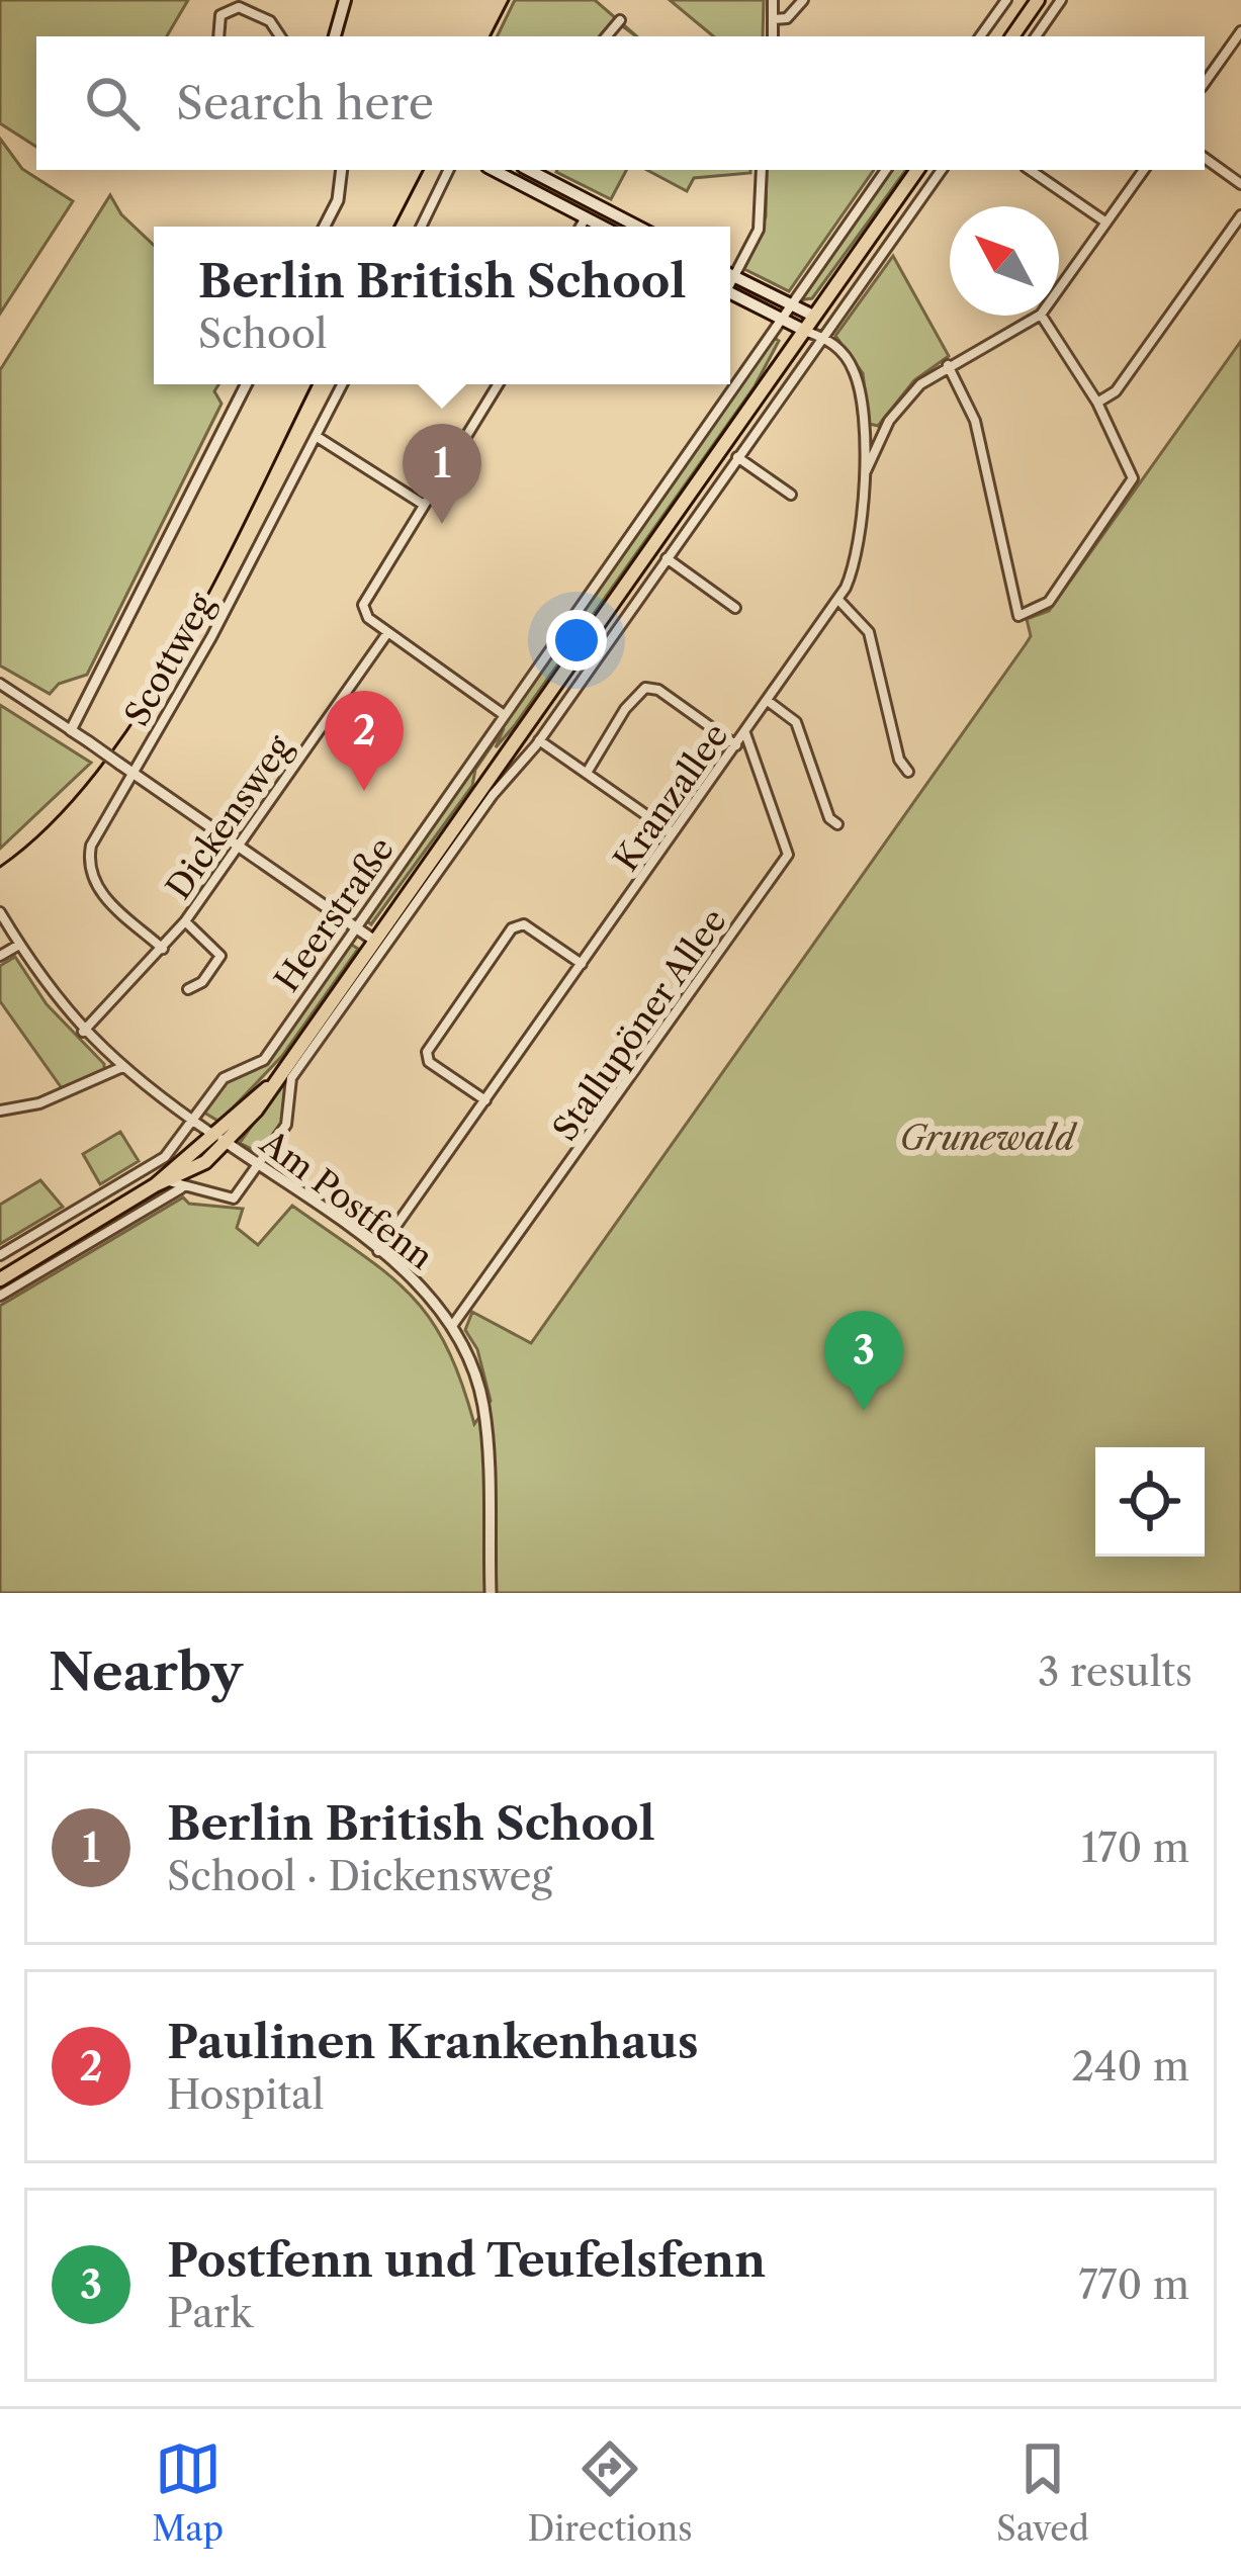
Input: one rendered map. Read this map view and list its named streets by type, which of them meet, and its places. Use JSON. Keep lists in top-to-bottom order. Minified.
{"streets":{"main road":["Heerstraße"],"street":["Scottweg","Kranzallee","Dickensweg","Stallupöner Allee","Am Postfenn"]},"crossings":[["Scottweg","Dickensweg"],["Kranzallee","Heerstraße"],["Kranzallee","Stallupöner Allee"],["Kranzallee","Am Postfenn"],["Heerstraße","Am Postfenn"],["Stallupöner Allee","Am Postfenn"]],"parks":["Grunewald"],"north":"top left","page":{"search":"Search here","popup":["Berlin British School","School"],"pins":["1","2","3"],"heading":["Nearby","3 results"],"list":[{"mark":"1","name":"Berlin British School","note":"School · Dickensweg","value":"170 m"},{"mark":"2","name":"Paulinen Krankenhaus","note":"Hospital","value":"240 m"},{"mark":"3","name":"Postfenn und Teufelsfenn","note":"Park","value":"770 m"}],"nav":["Map","Directions","Saved"]}}
